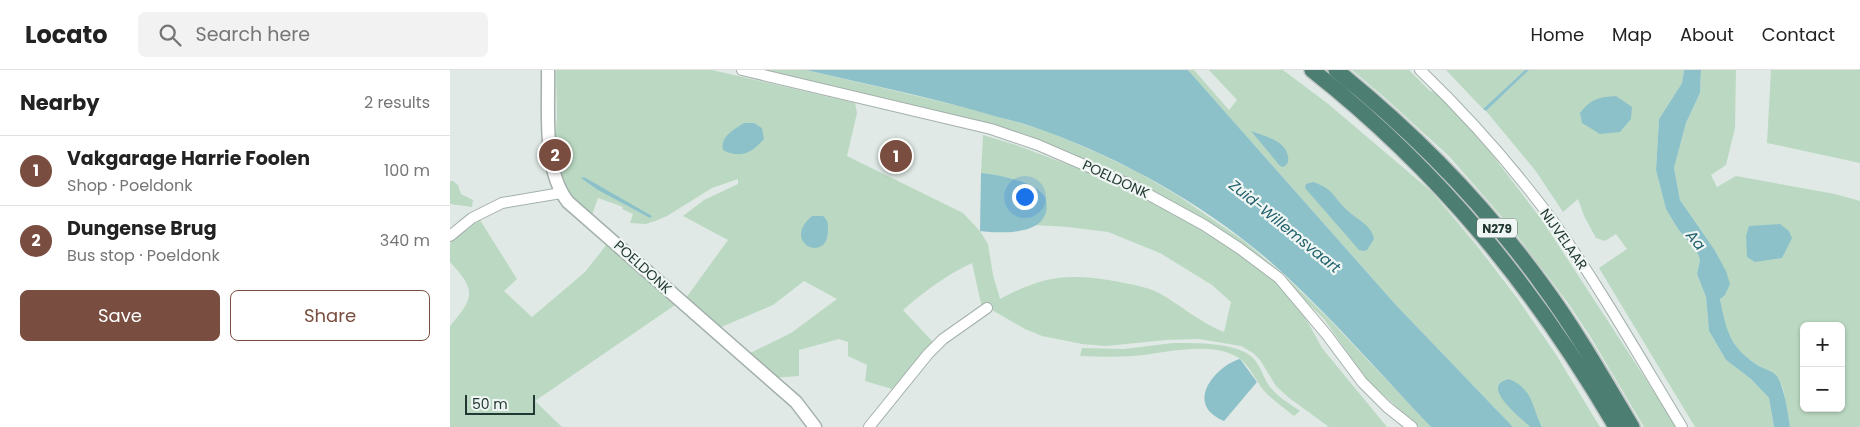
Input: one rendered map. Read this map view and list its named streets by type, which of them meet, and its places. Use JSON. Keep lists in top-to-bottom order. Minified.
{"streets":{"highway":["N279"],"street":["POELDONK","NIJVELAAR"]},"water":["Zuid-Willemsvaart","Aa"],"scale_bar":"50 m","page":{"header":"Locato","search":"Search here","nav":["Home","Map","About","Contact"],"heading":["Nearby","2 results"],"list":[{"mark":"1","name":"Vakgarage Harrie Foolen","note":"Shop · Poeldonk","value":"100 m"},{"mark":"2","name":"Dungense Brug","note":"Bus stop · Poeldonk","value":"340 m"}],"pins":["2","1"],"buttons":["Save","Share"],"map_buttons":["+","−"],"scale":"50 m"}}
